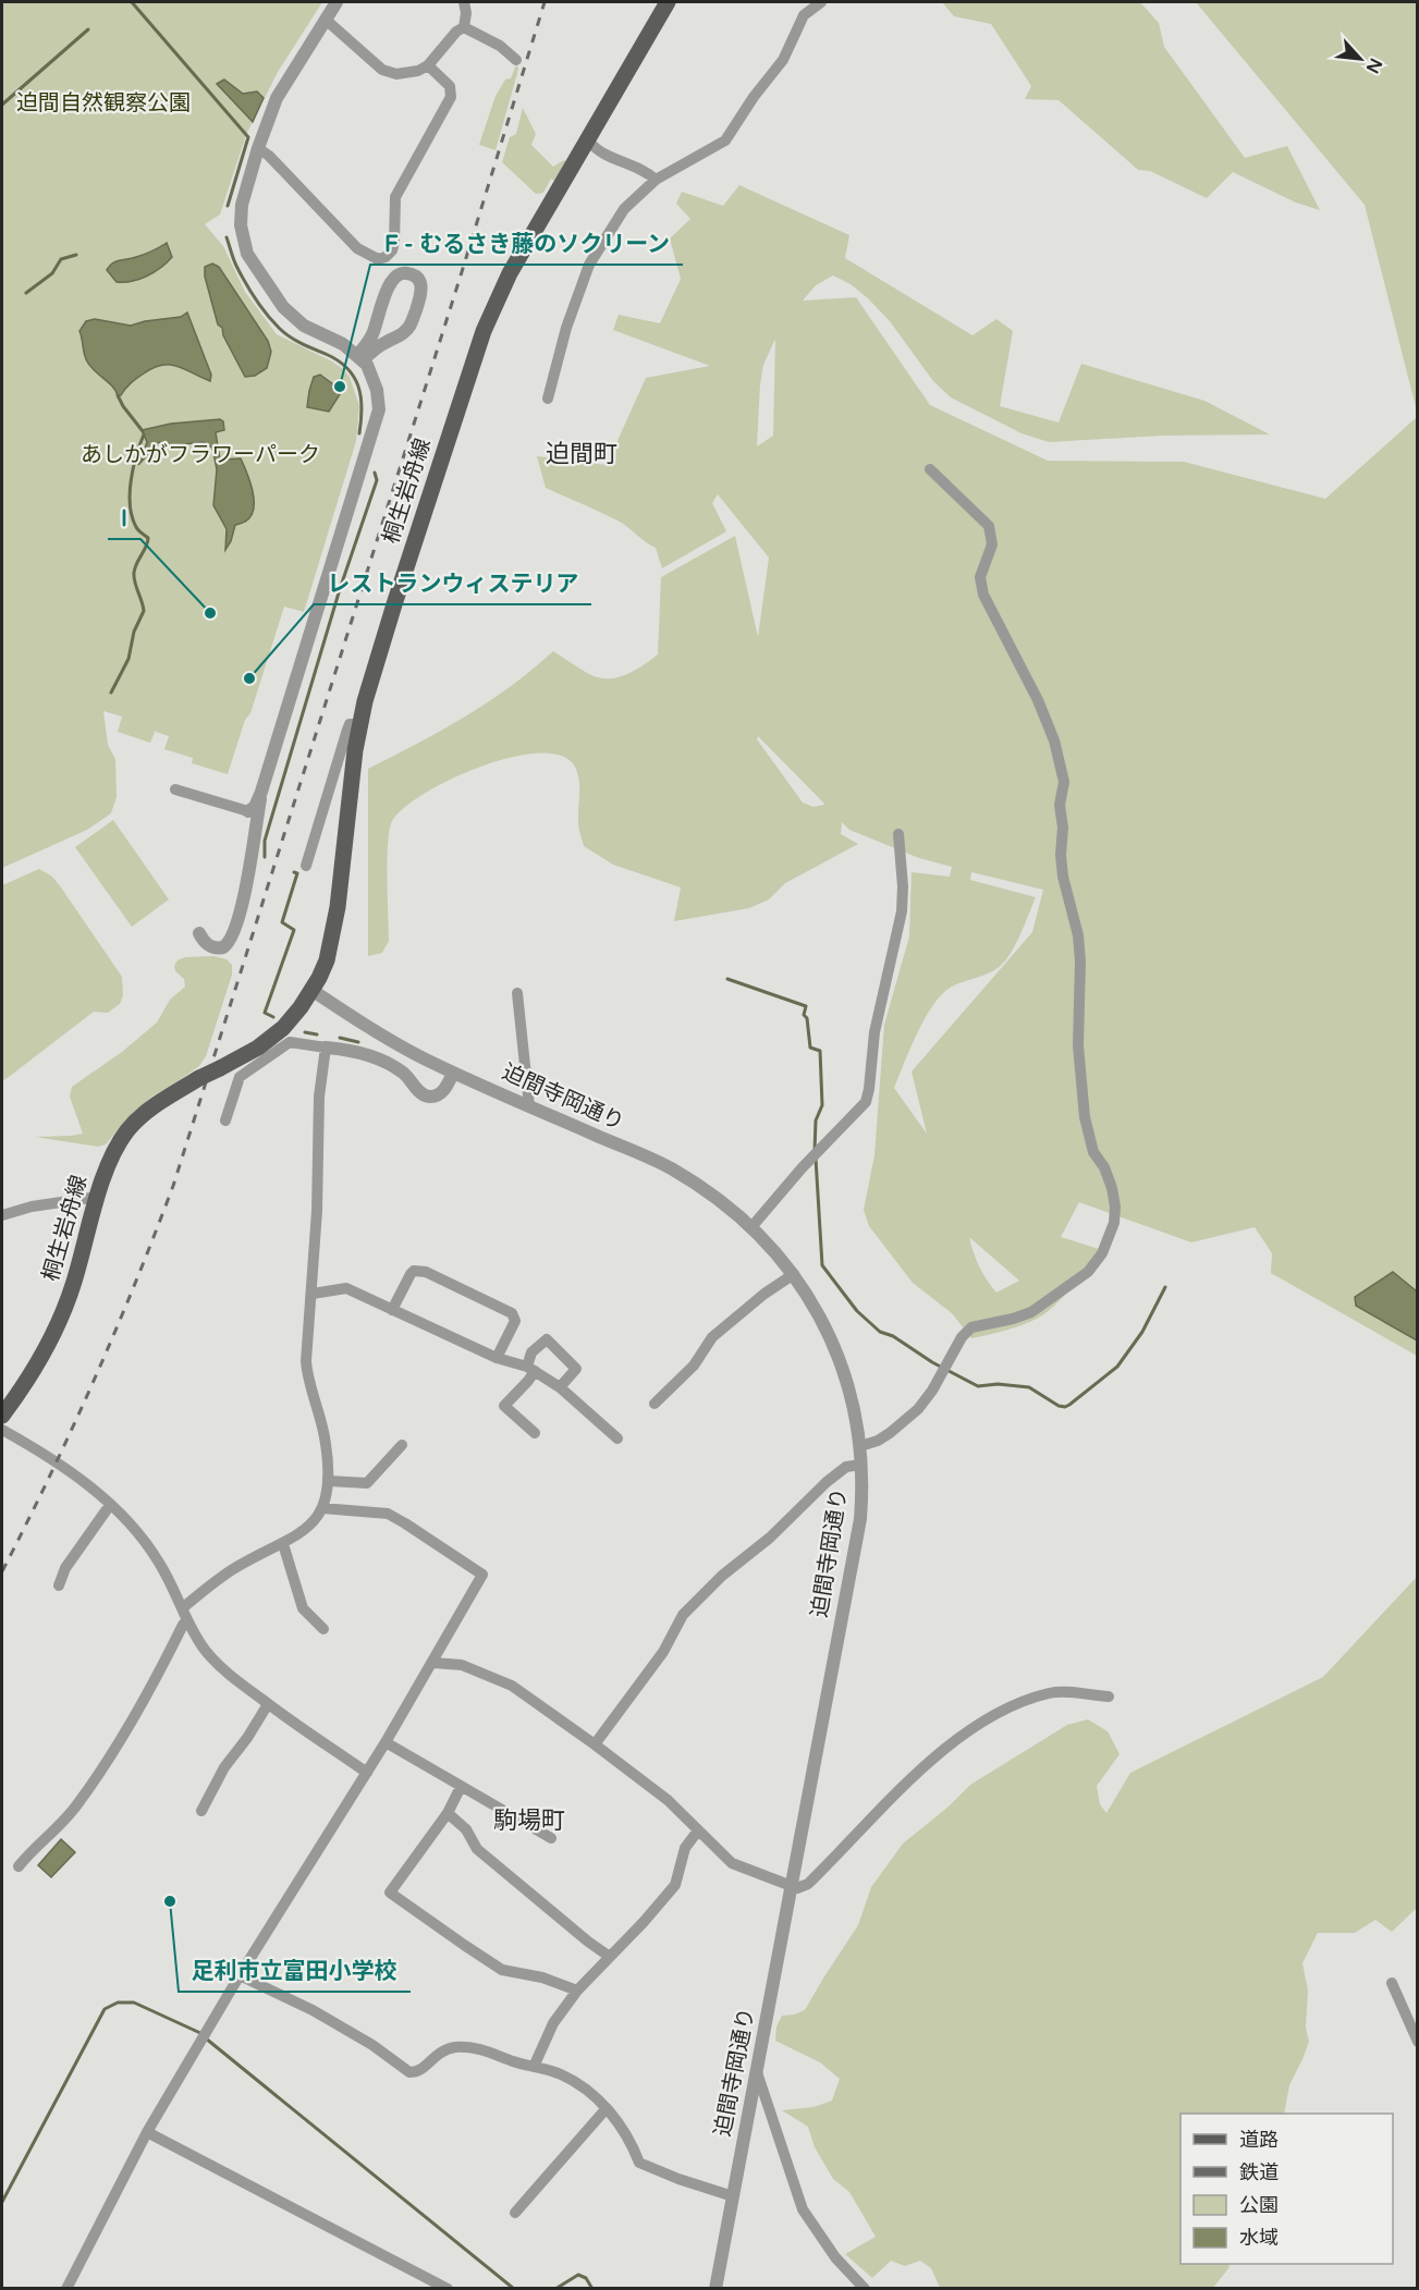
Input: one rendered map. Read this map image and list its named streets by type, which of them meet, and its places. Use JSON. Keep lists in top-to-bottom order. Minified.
{"streets":{"main road":["桐生岩舟線"],"street":["迫間寺岡通り"]},"crossings":[["桐生岩舟線","迫間寺岡通り"]],"districts":["迫間町","駒場町"],"parks":["迫間自然観察公園","あしかがフラワーパーク"],"places":["F - むるさき藤のソクリーン","I","レストランウィステリア","足利市立富田小学校"],"legend":["道路","鉄道","公園","水域"],"north":"bottom right"}
